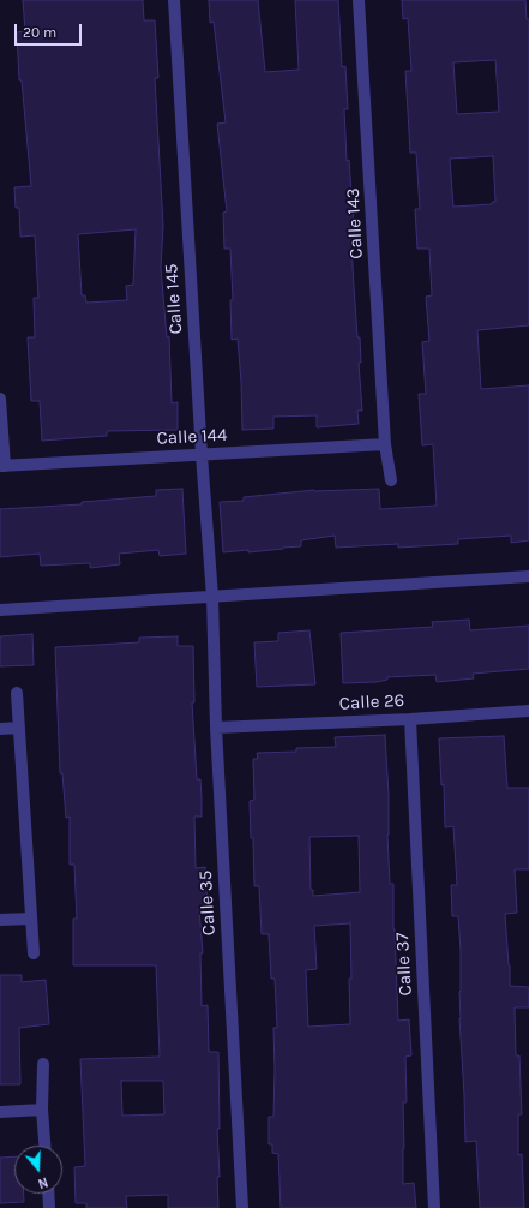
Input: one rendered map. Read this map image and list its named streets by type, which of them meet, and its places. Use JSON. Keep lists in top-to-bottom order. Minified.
{"streets":{"street":["Calle 143","Calle 145","Calle 144","Calle 26","Calle 35","Calle 37"]},"crossings":[["Calle 143","Calle 144"],["Calle 145","Calle 144"],["Calle 145","Calle 35"],["Calle 26","Calle 35"],["Calle 26","Calle 37"]],"scale_bar":"20 m","north":"bottom"}
